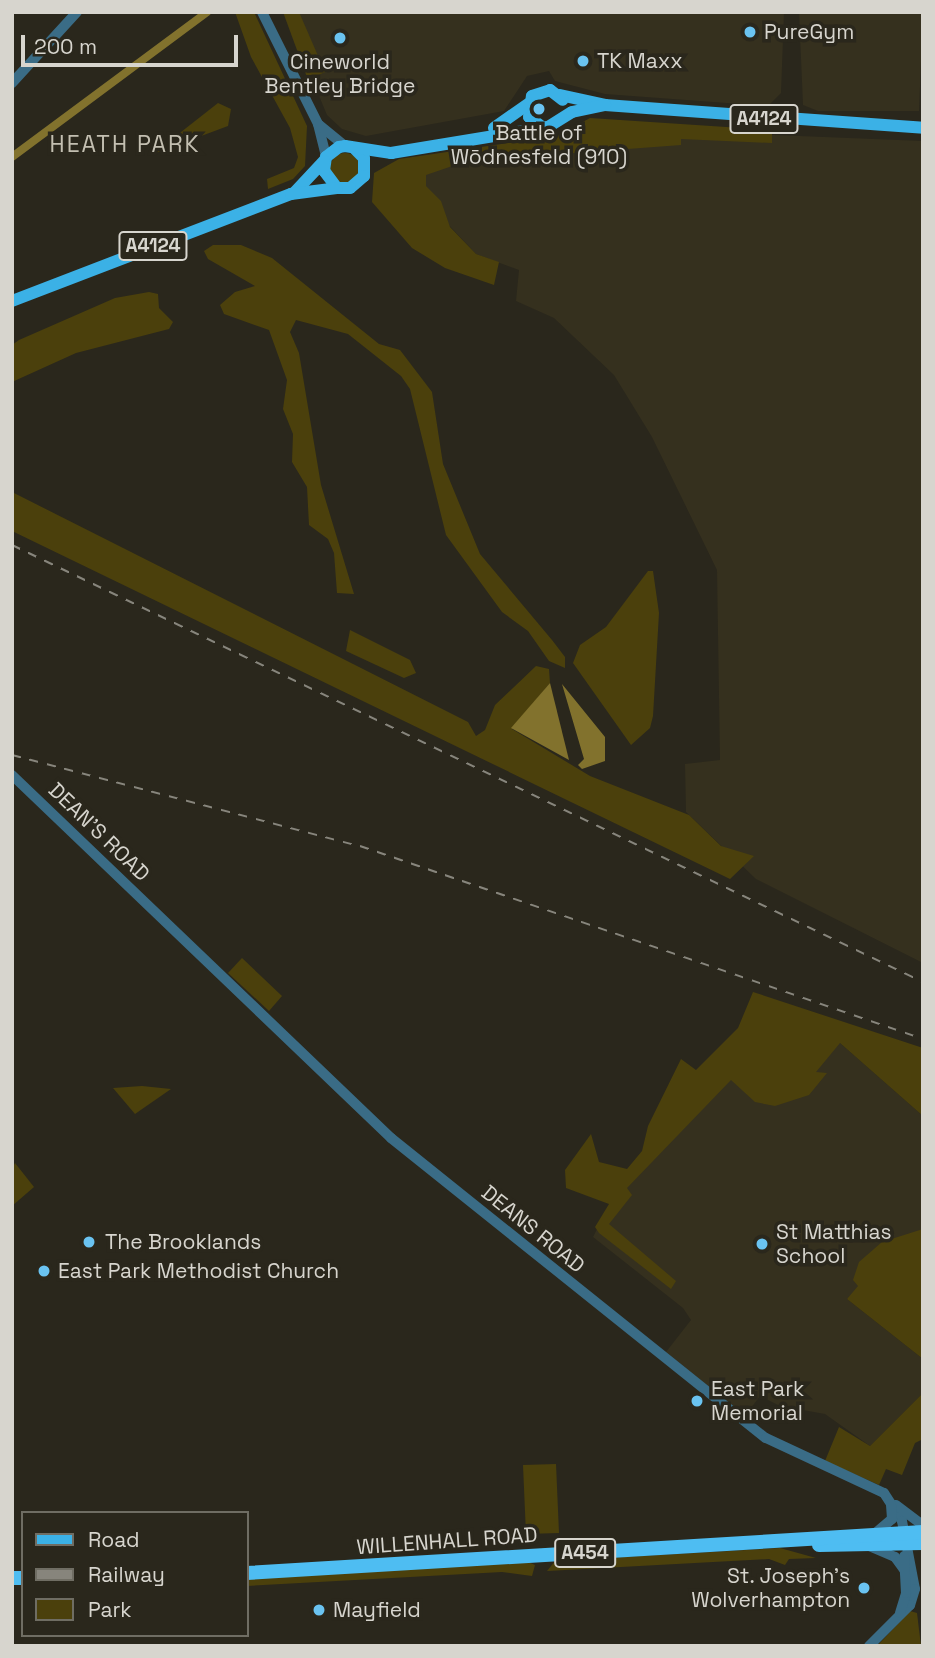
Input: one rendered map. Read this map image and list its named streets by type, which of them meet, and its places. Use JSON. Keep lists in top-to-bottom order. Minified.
{"streets":{"highway":["WILLENHALL ROAD","A454"],"main road":["A4124"],"street":["DEAN'S ROAD","DEANS ROAD"]},"crossings":[["DEAN'S ROAD","DEANS ROAD"]],"districts":["HEATH PARK"],"places":["PureGym","Cineworld Bentley Bridge","TK Maxx","Battle of Wōdnesfeld (910)","The Brooklands","St Matthias School","East Park Methodist Church","East Park Memorial","St. Joseph's Wolverhampton","Mayfield"],"legend":["Road","Railway","Park"],"scale_bar":"200 m"}
